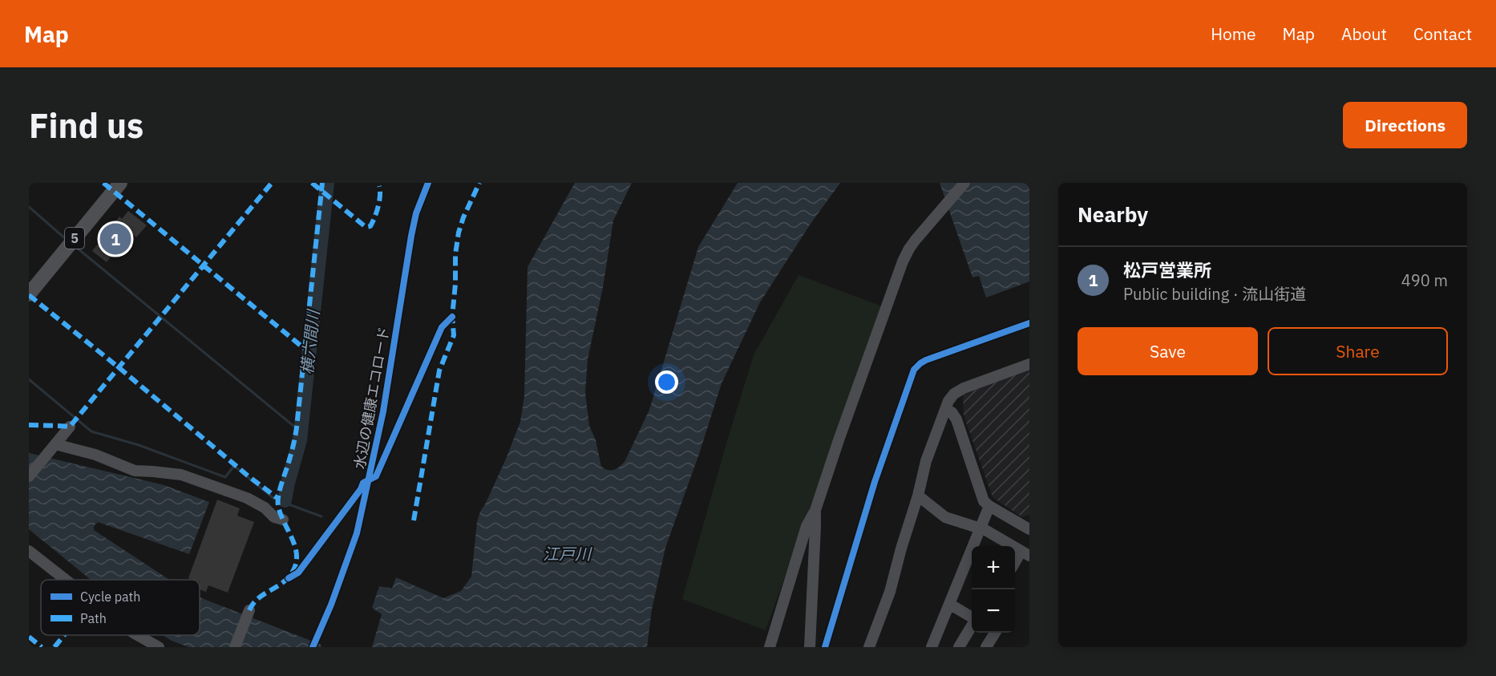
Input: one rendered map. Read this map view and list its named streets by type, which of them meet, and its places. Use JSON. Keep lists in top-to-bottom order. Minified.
{"streets":{"main road":["5"],"cycle path":["水辺の健康エコロード"]},"water":["横六間川","江戸川"],"legend":["Cycle path","Path"],"page":{"header":"Map","nav":["Home","Map","About","Contact"],"buttons":["Directions",["Save","Share"]],"title":"Find us","heading":"Nearby","pins":"1","list":[{"mark":"1","name":"松戸営業所","note":"Public building · 流山街道","value":"490 m"}],"map_buttons":["+","−"]}}
